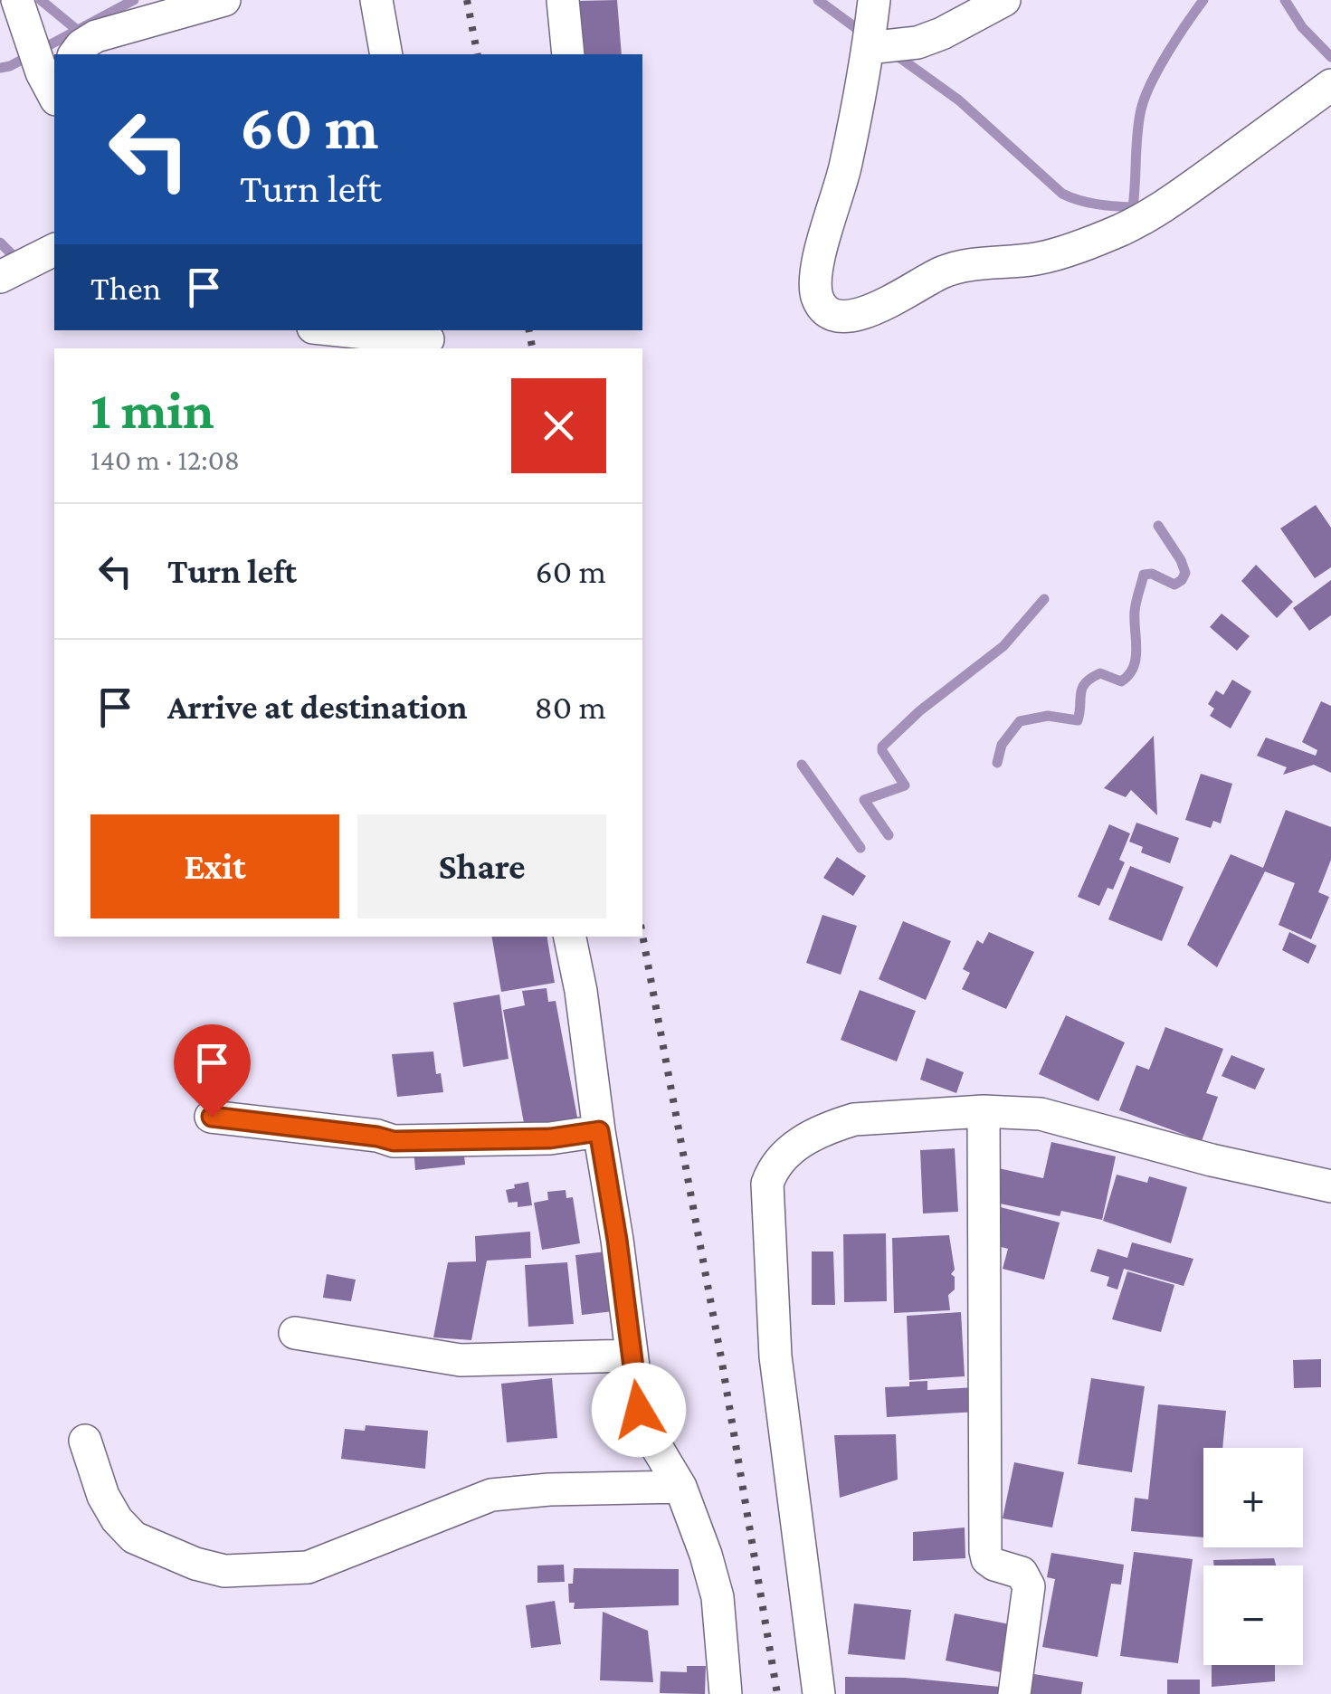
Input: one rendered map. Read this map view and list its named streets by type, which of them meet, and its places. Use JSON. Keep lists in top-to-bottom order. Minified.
{"page":{"turn":["60 m","Turn left"],"then":"Then","heading":["1 min","140 m · 12:08"],"list":[{"name":"Turn left","value":"60 m"},{"name":"Arrive at destination","value":"80 m"}],"buttons":["Exit","Share"],"map_buttons":["+","−"]}}
